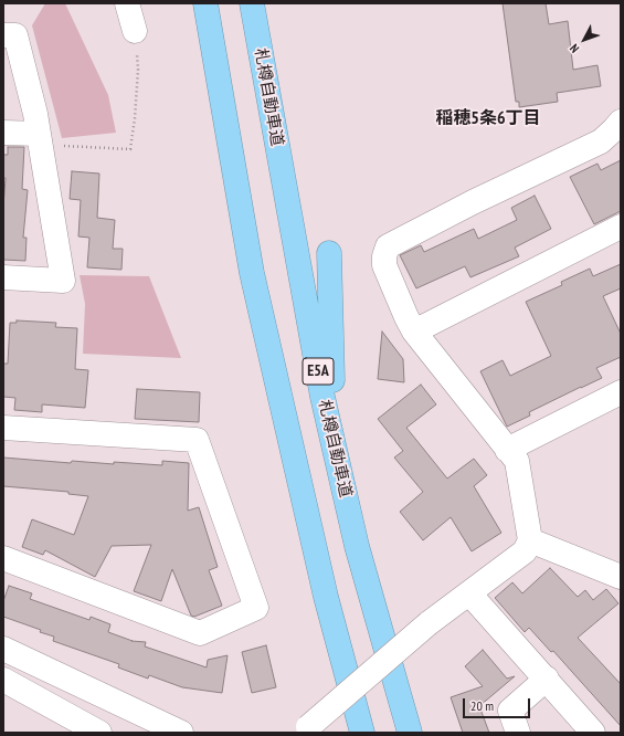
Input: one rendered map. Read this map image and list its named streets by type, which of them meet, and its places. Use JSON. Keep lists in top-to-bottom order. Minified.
{"streets":{"highway":["札樽自動車道","E5A"]},"districts":["稲穂5条6丁目"],"scale_bar":"20 m","north":"bottom left"}
